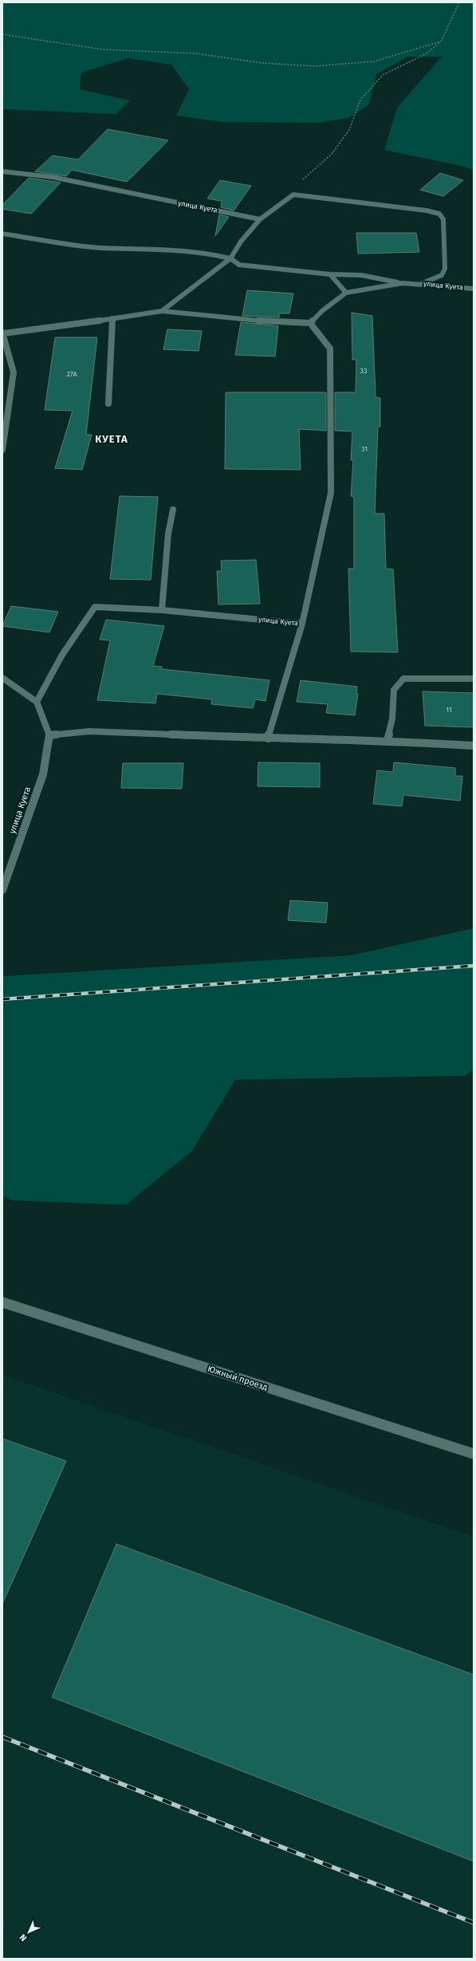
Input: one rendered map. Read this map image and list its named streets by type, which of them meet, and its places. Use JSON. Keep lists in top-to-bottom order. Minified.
{"streets":{"street":["улица Куета","Южный проезд"]},"districts":["КУЕТА"],"house_numbers":["33","27А","31","11"],"north":"bottom left"}
